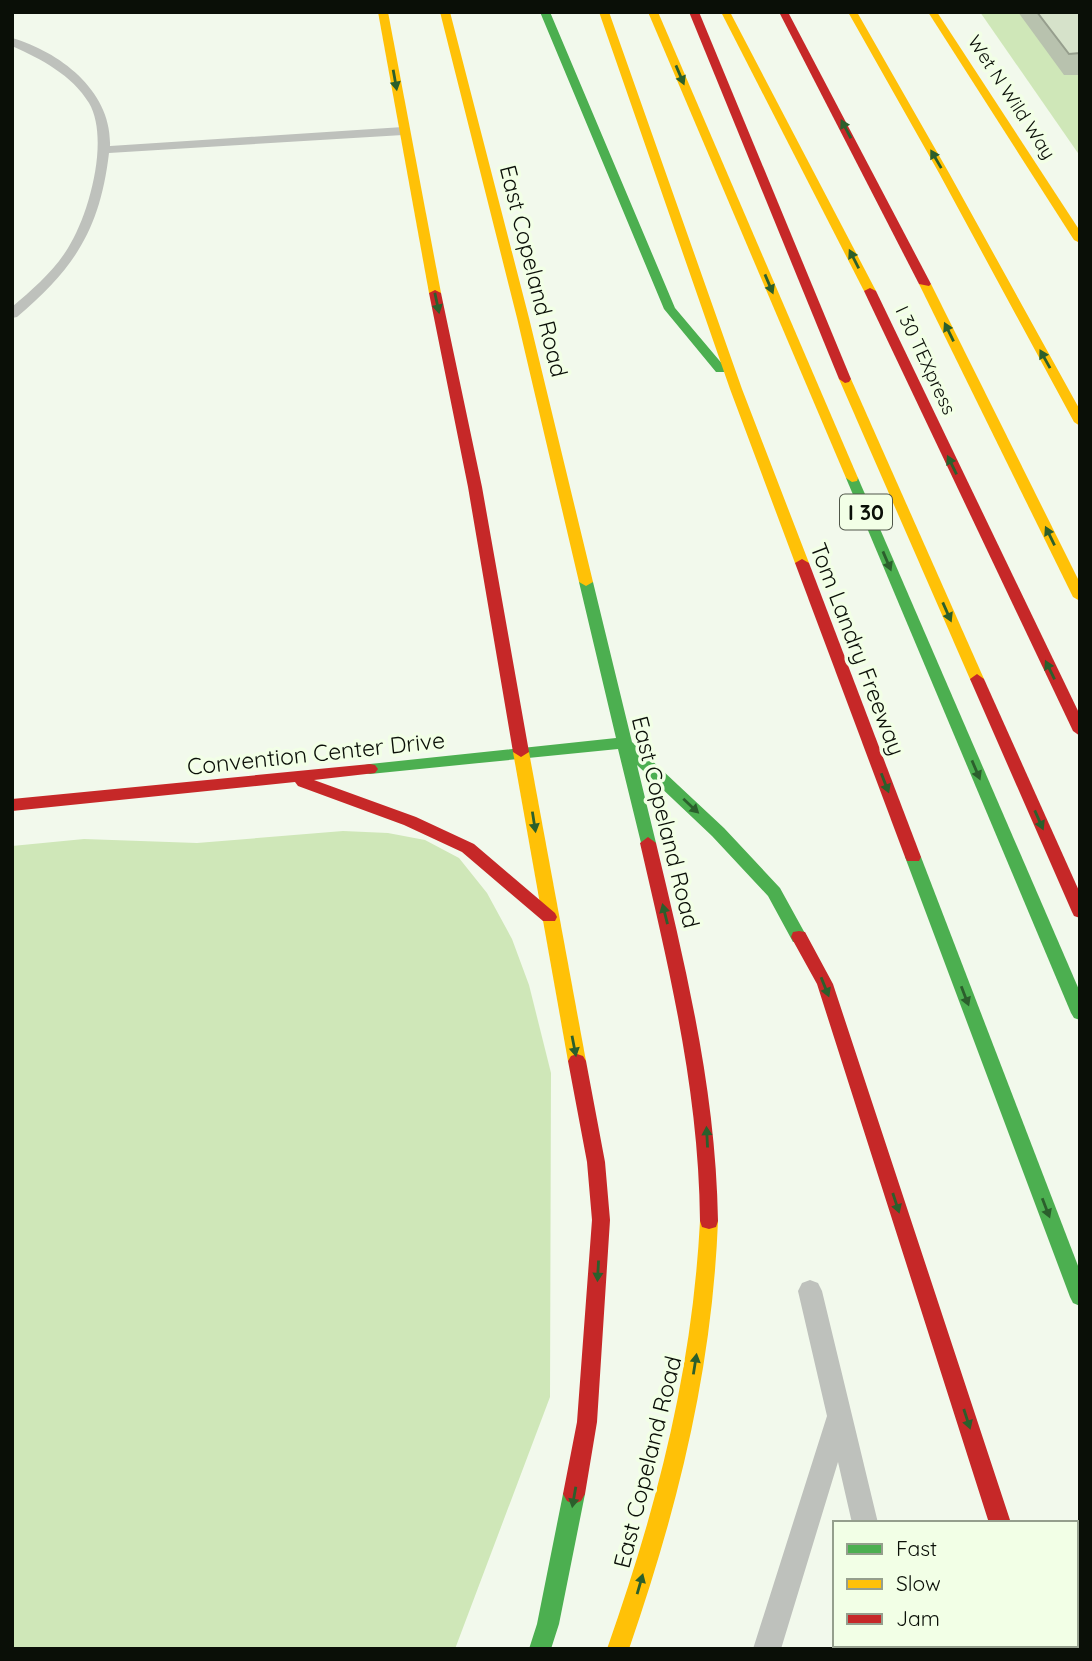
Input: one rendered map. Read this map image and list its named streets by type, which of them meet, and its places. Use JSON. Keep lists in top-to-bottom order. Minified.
{"streets":{"main road":["Wet N Wild Way","East Copeland Road","I 30 TEXpress","I 30","Tom Landry Freeway","Convention Center Drive"]},"crossings":[["East Copeland Road","Convention Center Drive"]],"legend":["Fast","Slow","Jam"]}
